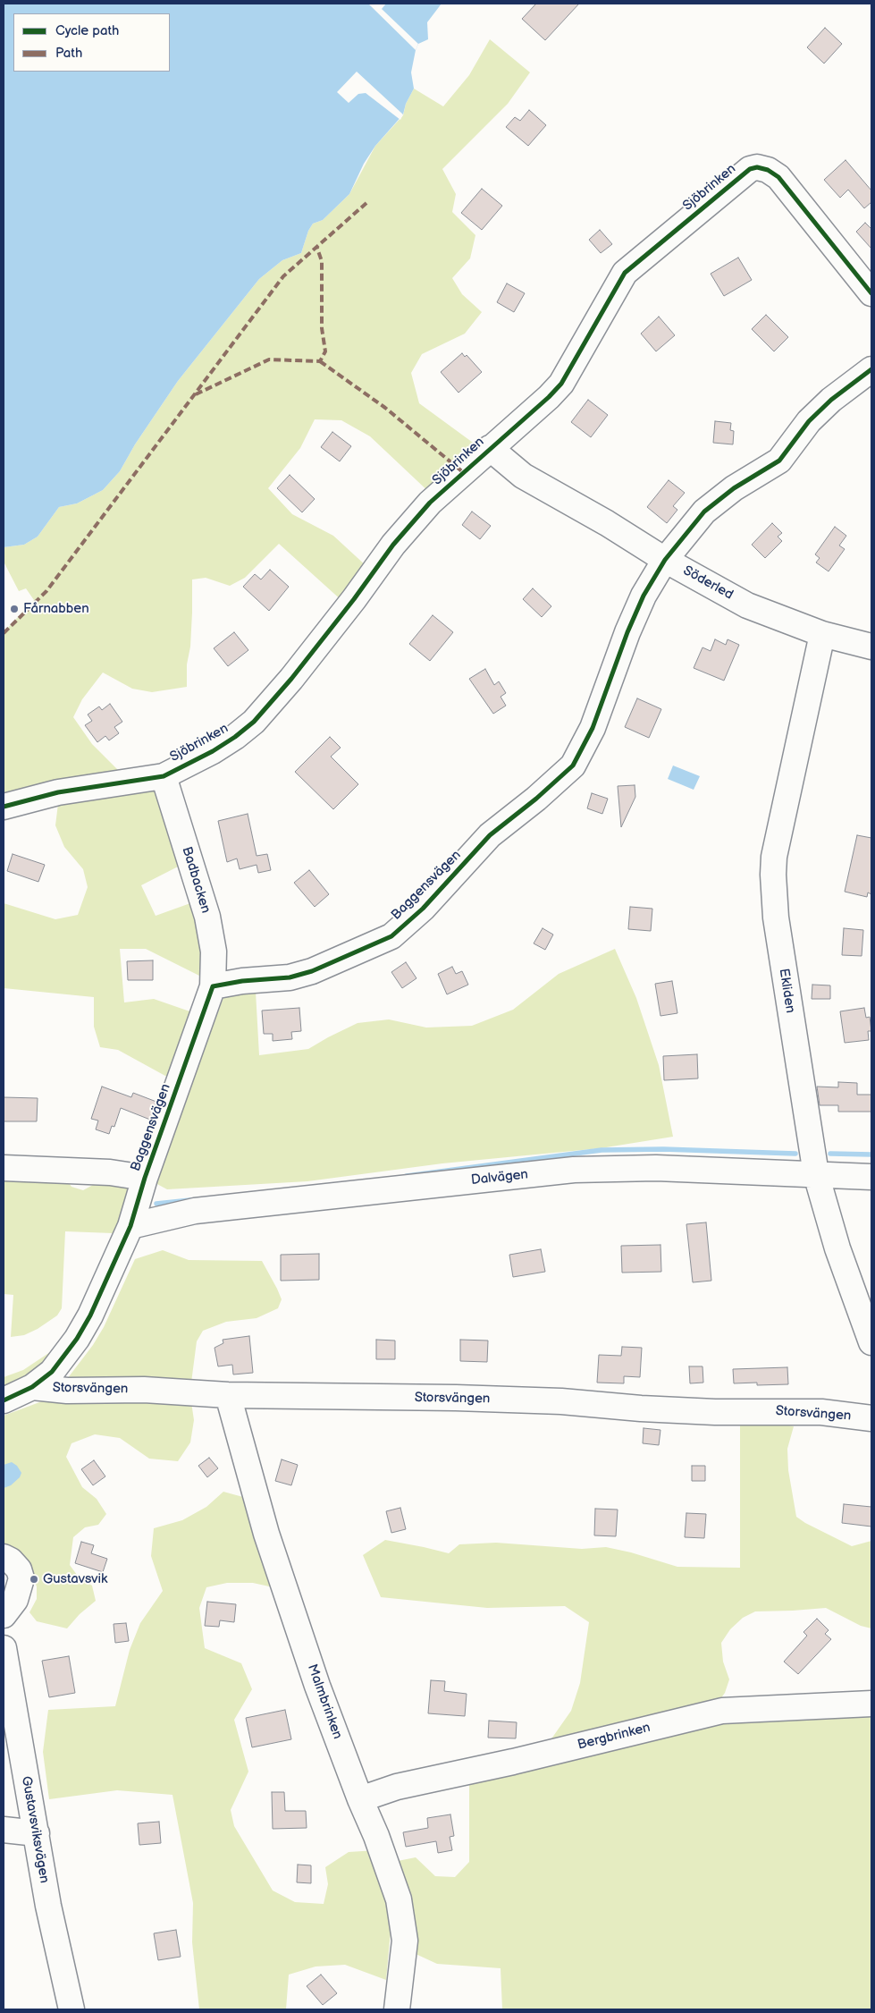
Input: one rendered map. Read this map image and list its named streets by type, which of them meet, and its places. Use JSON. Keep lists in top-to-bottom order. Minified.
{"streets":{"street":["Sjöbrinken","Söderled","Badbacken","Baggensvägen","Ekliden","Dalvägen","Storsvängen","Malmbrinken","Bergbrinken","Gustavsviksvägen"]},"crossings":[["Sjöbrinken","Söderled"],["Sjöbrinken","Badbacken"],["Söderled","Baggensvägen"],["Söderled","Ekliden"],["Badbacken","Baggensvägen"],["Baggensvägen","Dalvägen"],["Baggensvägen","Storsvängen"],["Ekliden","Dalvägen"],["Storsvängen","Malmbrinken"],["Malmbrinken","Bergbrinken"]],"places":["Fårnabben","Gustavsvik"],"legend":["Cycle path","Path"]}
